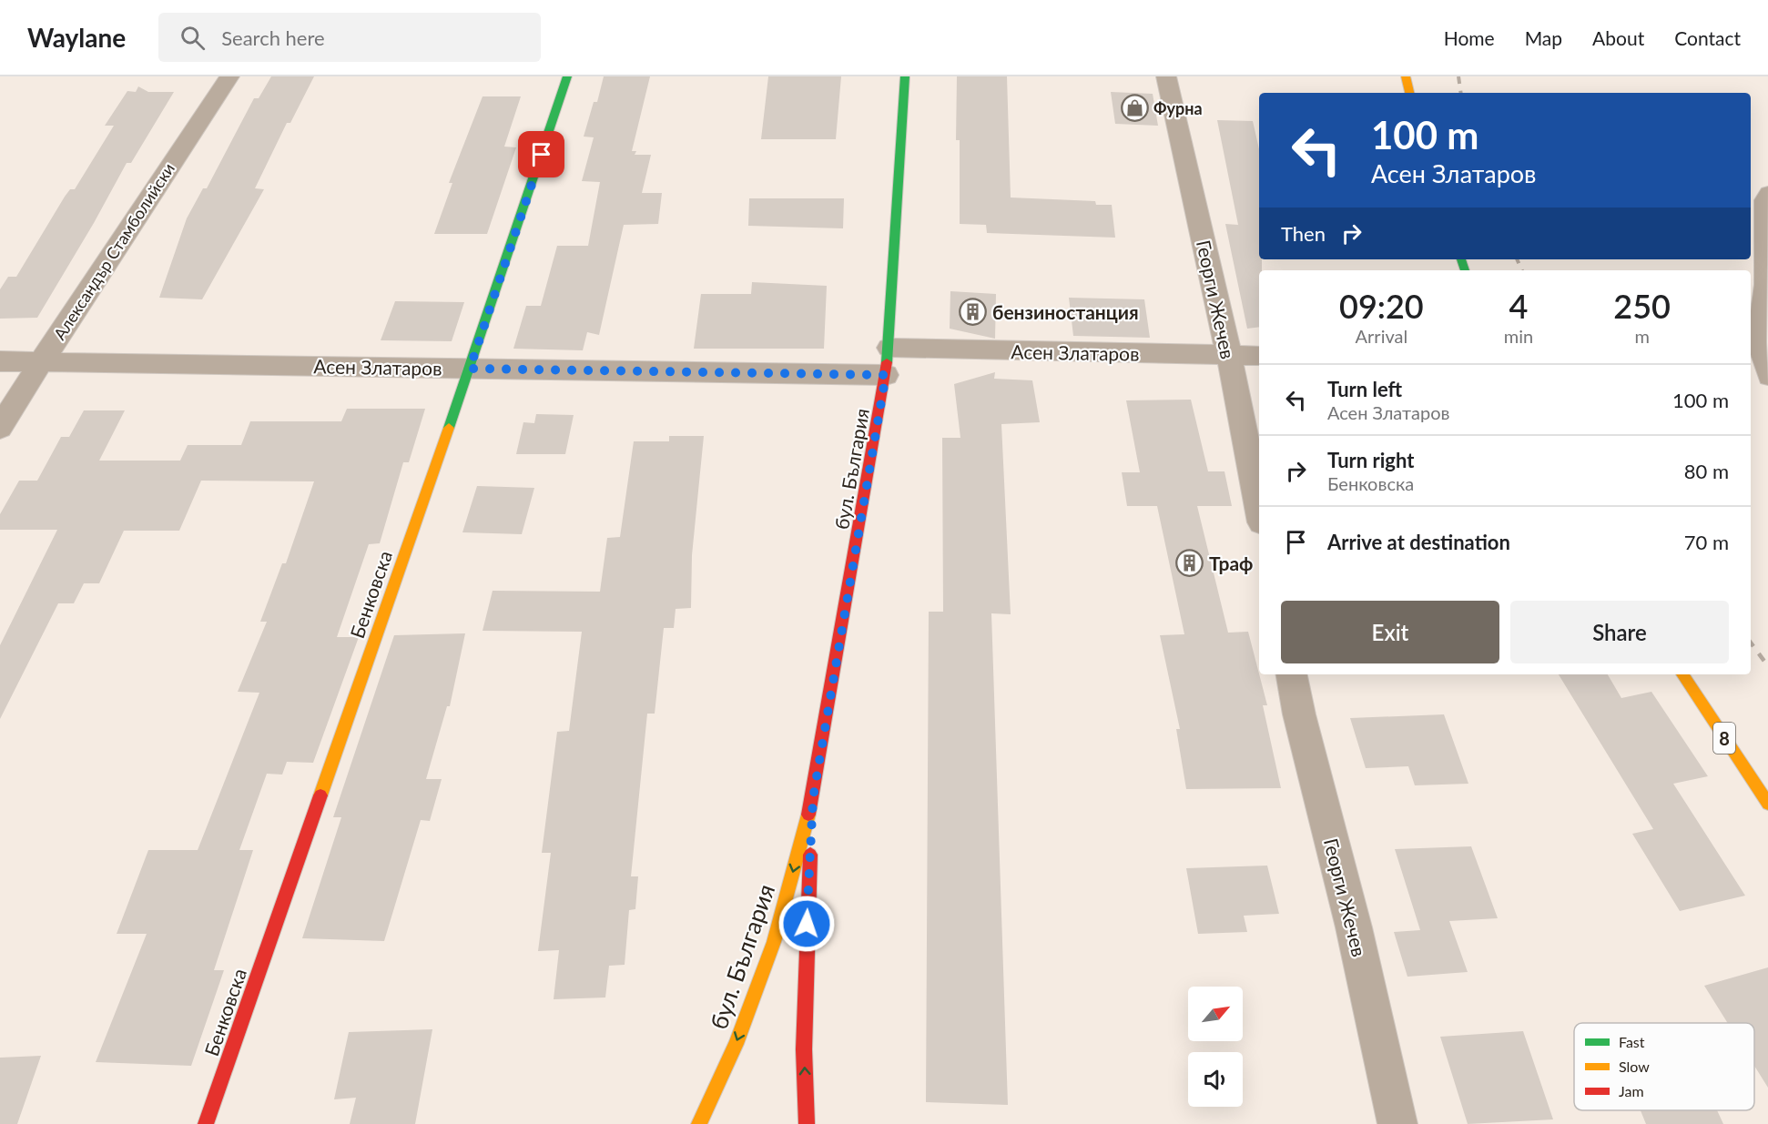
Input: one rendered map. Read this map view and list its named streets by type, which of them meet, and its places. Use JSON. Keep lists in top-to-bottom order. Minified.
{"streets":{"street":["Александър Стамболийски","Георги Жечев","Асен Златаров","бул. България","Бенковска","8"]},"crossings":[["Александър Стамболийски","Асен Златаров"],["Георги Жечев","Асен Златаров"],["Асен Златаров","бул. България"],["Асен Златаров","Бенковска"]],"places":{"shop":["Фурна"],"building":["бензиностанция","Траф"]},"legend":["Fast","Slow","Jam"],"north":"top right","page":{"header":"Waylane","search":"Search here","nav":["Home","Map","About","Contact"],"turn":["100 m","Асен Златаров"],"then":"Then","eta":["09:20","Arrival","4","min","250","m"],"list":[{"name":"Turn left","note":"Асен Златаров","value":"100 m"},{"name":"Turn right","note":"Бенковска","value":"80 m"},{"name":"Arrive at destination","value":"70 m"}],"buttons":["Exit","Share"]}}
